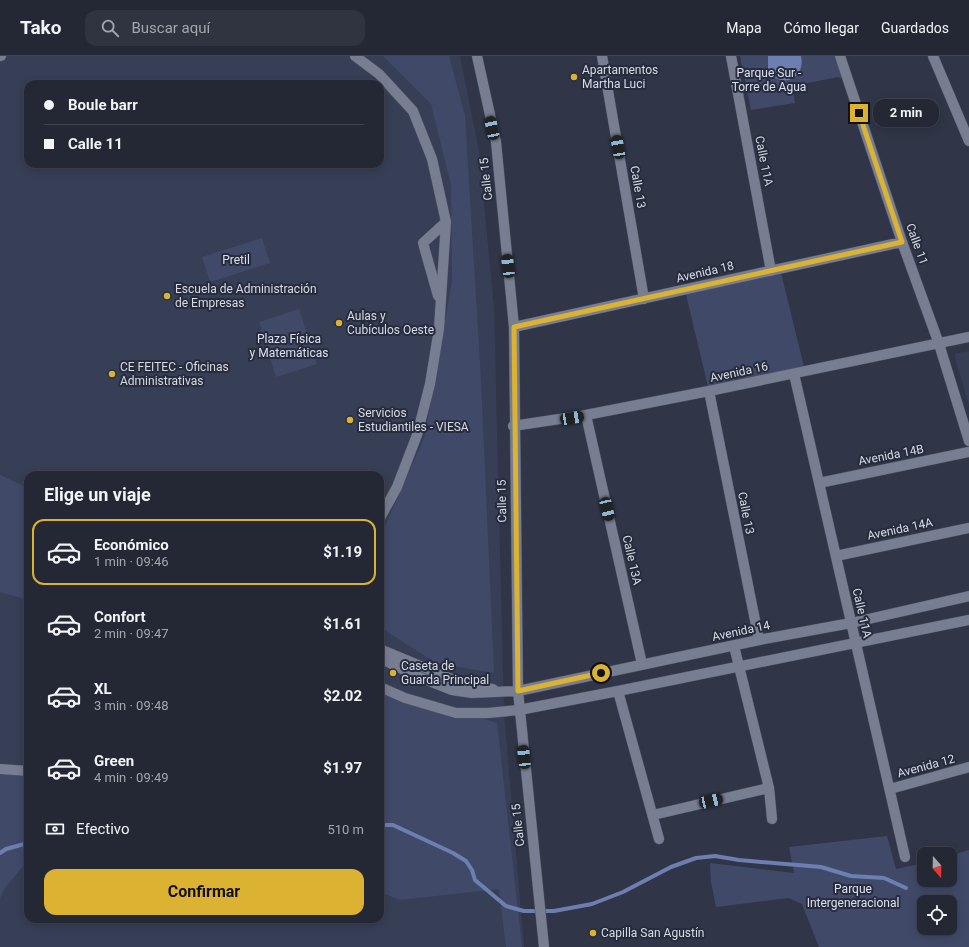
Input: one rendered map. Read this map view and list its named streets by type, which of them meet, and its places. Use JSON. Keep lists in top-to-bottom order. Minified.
{"streets":{"street":["Calle 11A","Calle 15","Calle 13","Calle 11","Avenida 18","Avenida 16","Avenida 14B","Avenida 14A","Calle 13A","Avenida 14","Avenida 12"]},"crossings":[["Calle 11A","Avenida 18"],["Calle 11A","Avenida 16"],["Calle 11A","Avenida 14B"],["Calle 11A","Avenida 14A"],["Calle 11A","Avenida 14"],["Calle 11A","Avenida 12"],["Calle 15","Avenida 18"],["Calle 15","Avenida 16"],["Calle 15","Avenida 14"],["Calle 13","Avenida 18"],["Calle 13","Avenida 16"],["Calle 13","Avenida 14"],["Calle 11","Avenida 18"],["Calle 11","Avenida 16"],["Avenida 16","Calle 13A"],["Calle 13A","Avenida 14"]],"parks":["Parque Sur - Torre de Agua","Pretil","Plaza Física y Matemáticas","Parque Intergeneracional"],"places":["Apartamentos Martha Luci","Escuela de Administración de Empresas","Aulas y Cubículos Oeste","CE FEITEC - Oficinas Administrativas","Servicios Estudiantiles - VIESA","Caseta de Guarda Principal","Capilla San Agustín"],"north":"bottom","page":{"header":"Tako","search":"Buscar aquí","nav":["Mapa","Cómo llegar","Guardados"],"banner":["Boule barr","Calle 11"],"bubble":"2 min","heading":"Elige un viaje","list":[{"name":"Económico","note":"1 min · 09:46","value":"$1.19"},{"name":"Confort","note":"2 min · 09:47","value":"$1.61"},{"name":"XL","note":"3 min · 09:48","value":"$2.02"},{"name":"Green","note":"4 min · 09:49","value":"$1.97"}],"pay":["Efectivo","510 m"],"buttons":"Confirmar"}}
